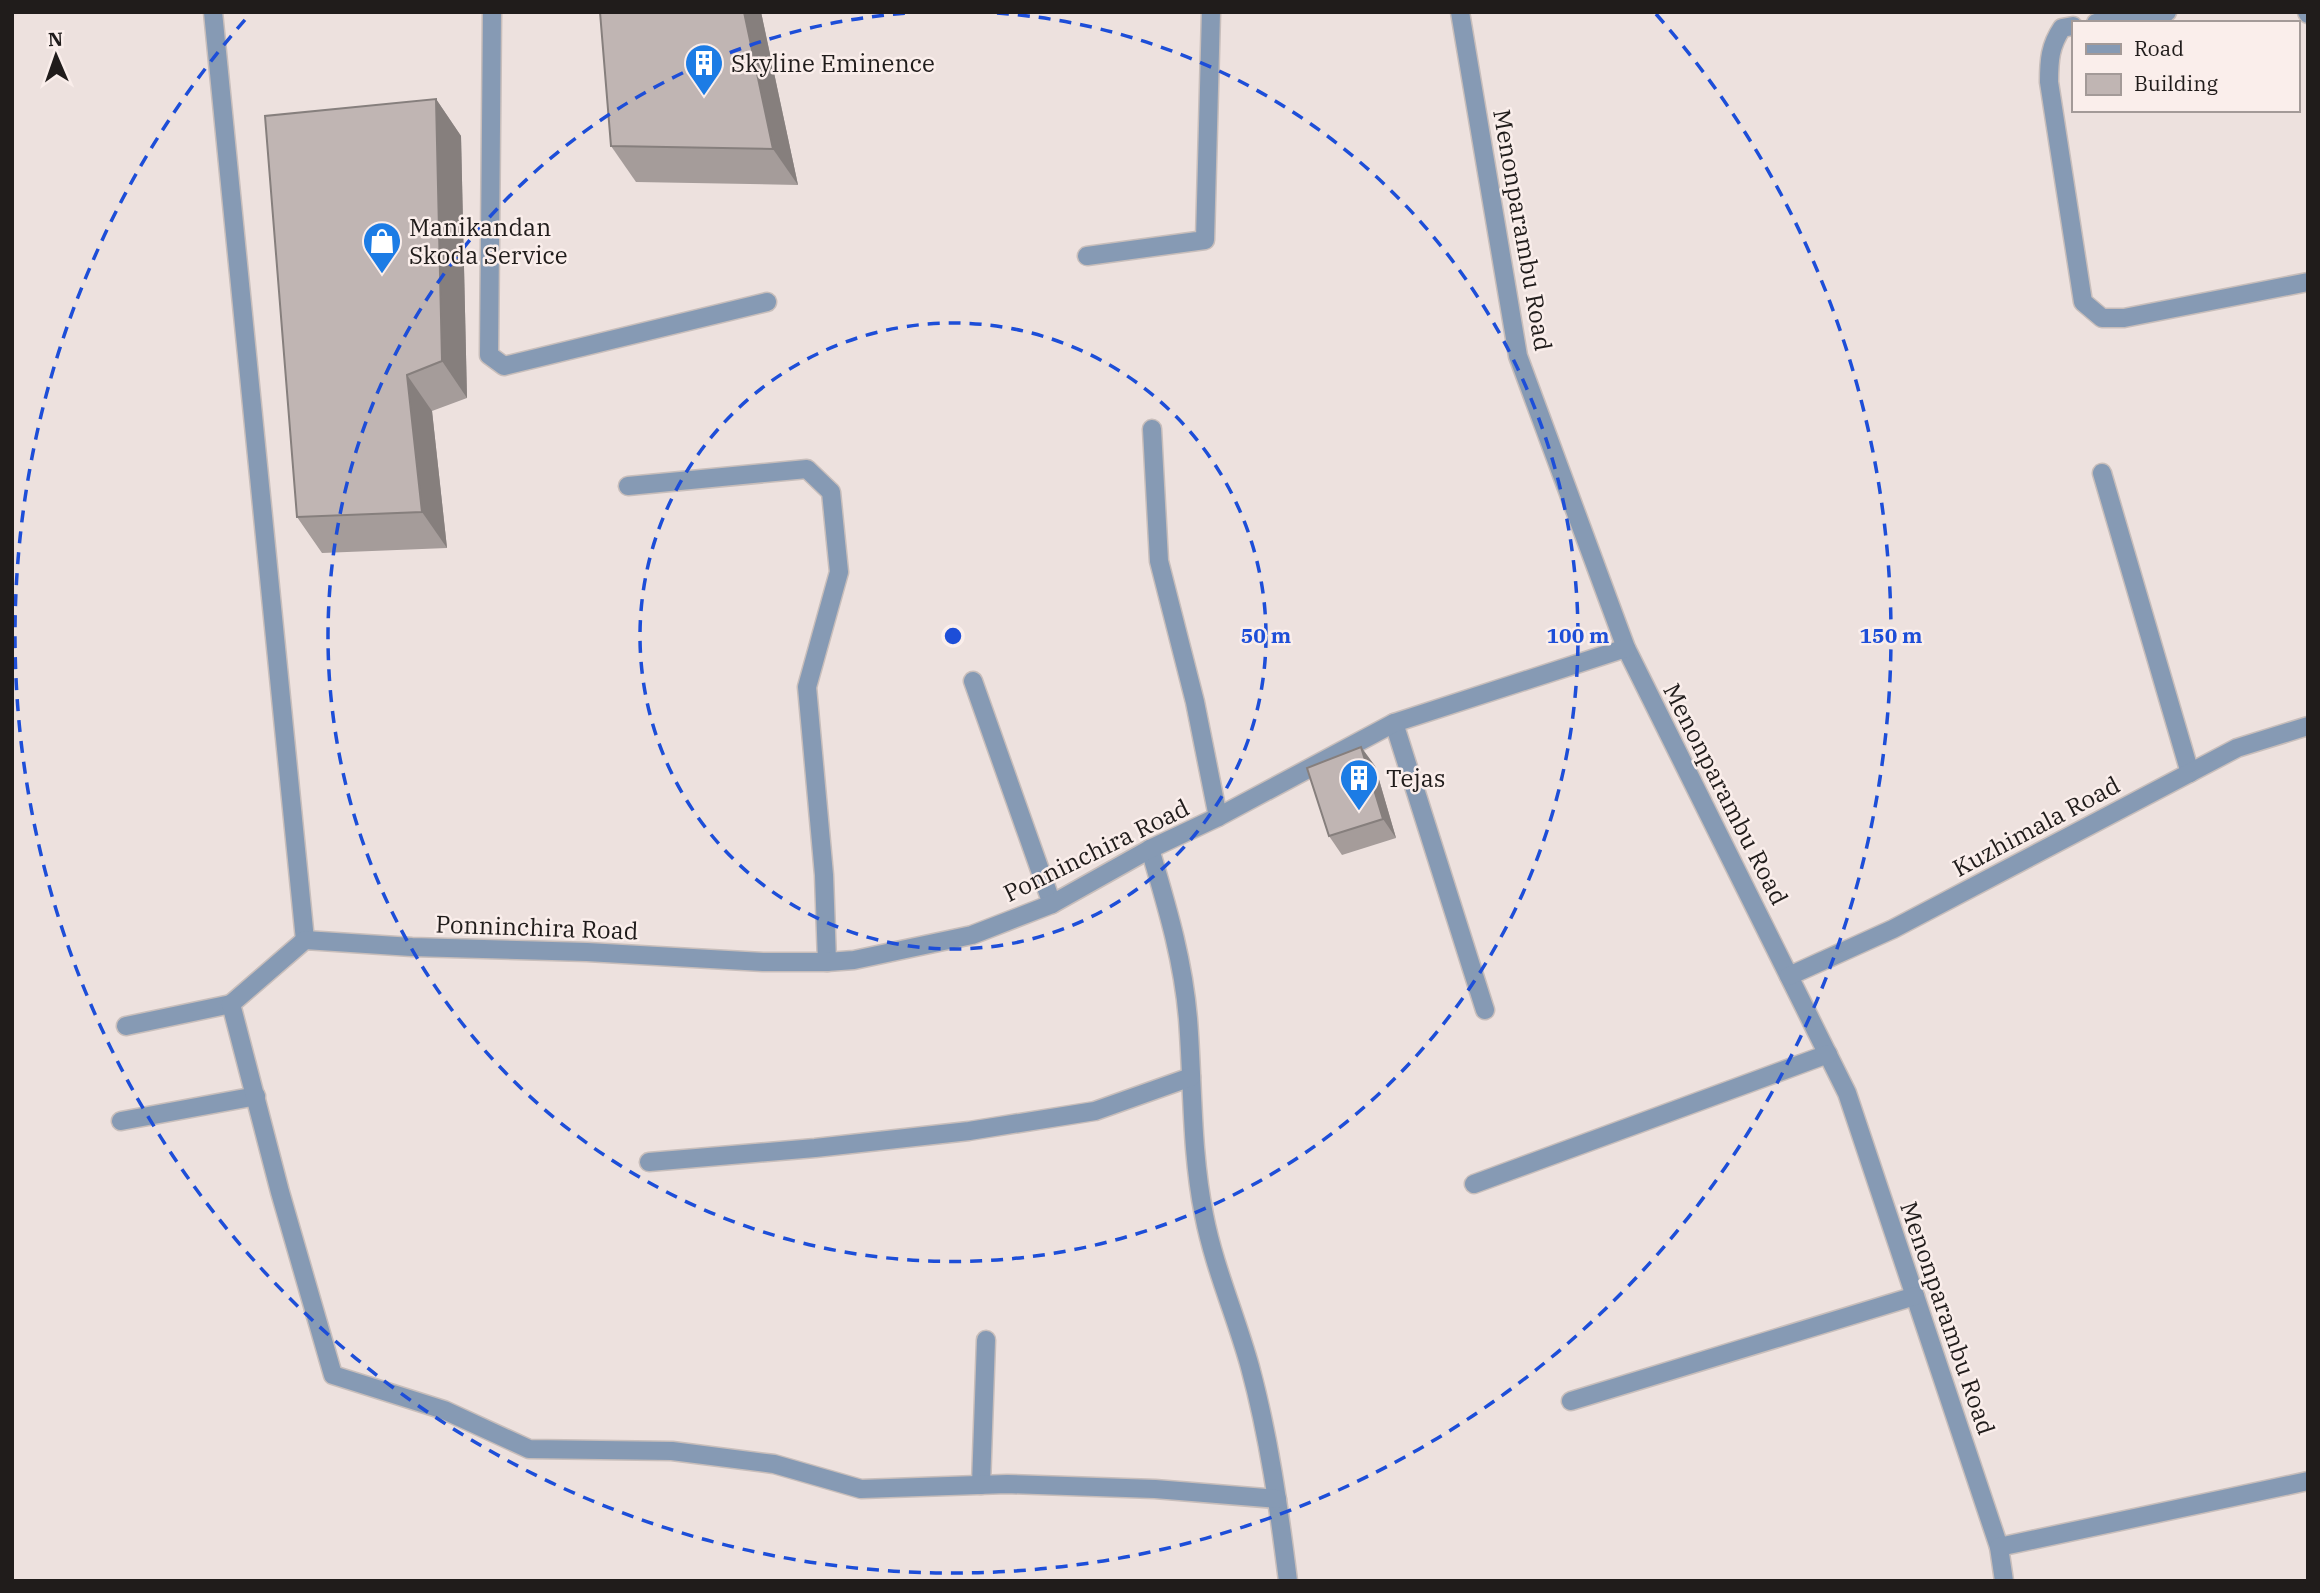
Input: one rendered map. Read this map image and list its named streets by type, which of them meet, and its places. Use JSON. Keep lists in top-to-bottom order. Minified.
{"streets":{"street":["Menonparambu Road","Kuzhimala Road","Ponninchira Road"]},"crossings":[["Menonparambu Road","Kuzhimala Road"],["Menonparambu Road","Ponninchira Road"]],"places":{"building":["Skyline Eminence","Tejas"],"shop":["Manikandan Skoda Service"]},"legend":["Road","Building"],"north":"top","rings":["50 m","100 m","150 m"]}
